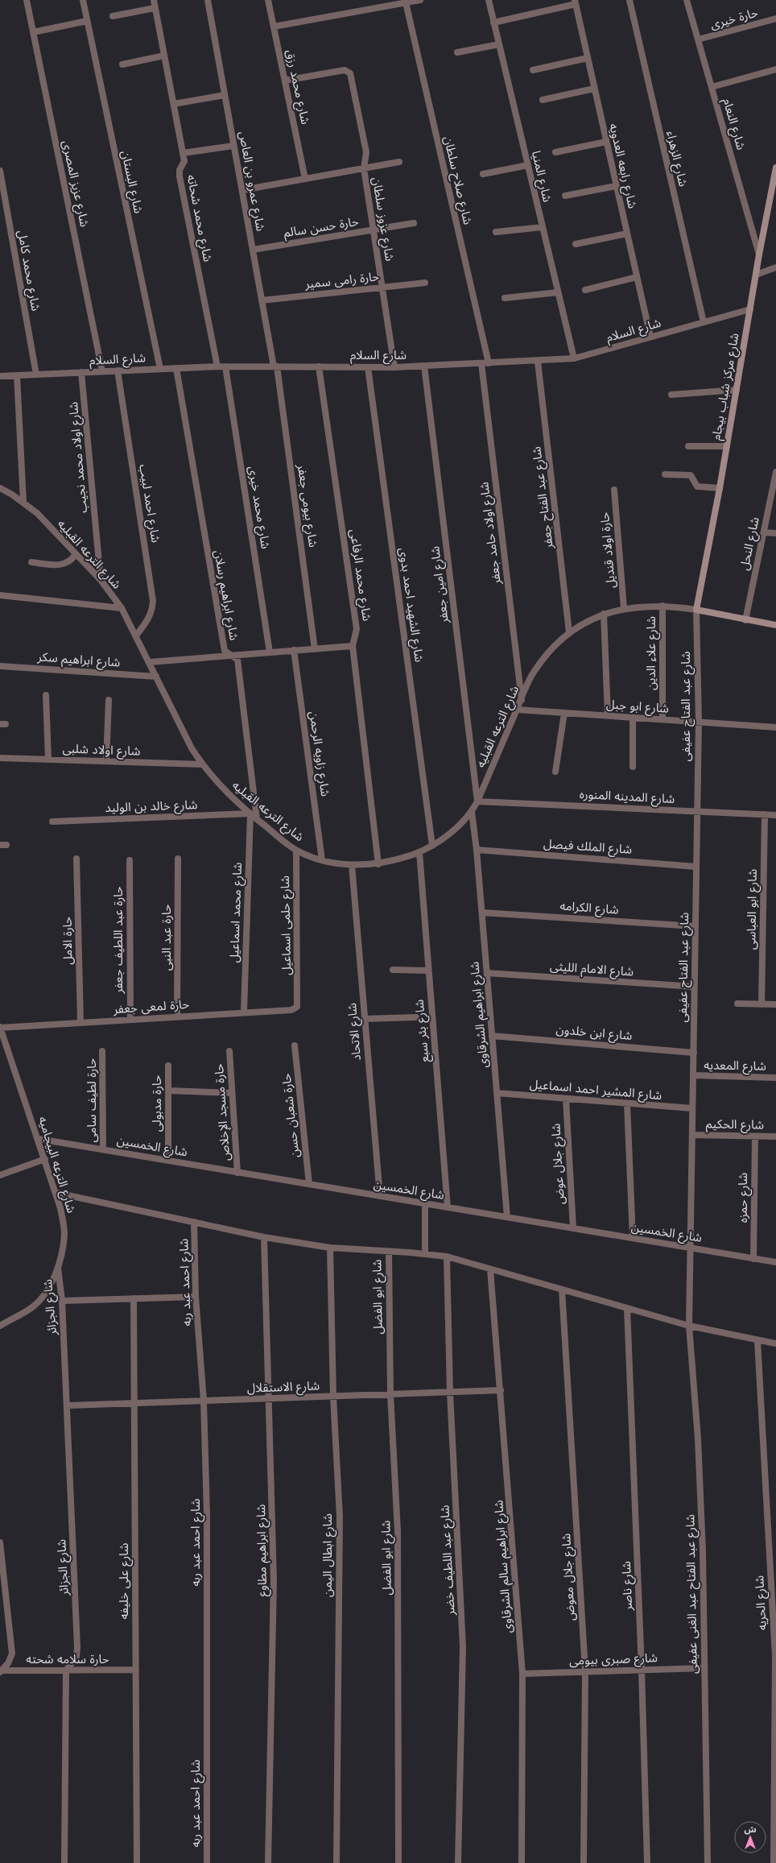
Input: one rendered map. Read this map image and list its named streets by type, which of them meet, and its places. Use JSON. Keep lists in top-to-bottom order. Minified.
{"streets":{"main road":["شارع مركز شباب بيجام","شارع الترعه القبليه"],"street":["حارة خيرى","شارع محمد رزق","شارع النعام","شارع الزهراء","شارع رابعه العدويه","شارع المنيا","شارع صلاح سلطان","شارع عمرو بن العاص","شارع البستان","شارع عزيز المصرى","شارع محمد شحاته","شارع عزوز سلطان","حارة حسن سالم","شارع محمد كامل","حارة رامى سمير","شارع السلام","شارع اولاد محمد نجيب","شارع عبد الفتاح جعفر","شارع احمد لبيب","شارع بيومى جعفر","شارع محمد خيرى","شارع اولاد حامد جعفر","شارع النحل","حارة اولاد قنديل","شارع محمد الرفاعى","شارع امين جعفر","شارع ابراهيم رسلان","شارع الشهيد احمد بدوى","شارع علاء الدين","شارع ابراهيم سكر","شارع ابو جبل","شارع عبد الفتاح عفيفى","شارع اولاد شلبى","شارع زاويه الرحمن","شارع المدينه المنوره","شارع خالد بن الوليد","شارع الملك فيصل","شارع الكرامه","شارع ابو العباسى","شارع محمد اسماعيل","شارع حلمى اسماعيل","حارة عبد النبى","حارة عبد اللطيف جعفر","حارة الامل","شارع الامام الليثى","حارة لمعى جعفر","شارع ابراهيم الشرقاوى","شارع بئر سبع","شارع الاتحاد","شارع ابن خلدون","شارع المعديه","شارع المشير احمد اسماعيل","حارة لطيف سامى","حارة مدبولى","حارة مسجد الإخلاص","حارة شعبان حسن","شارع الحكيم","شارع الخمسين","شارع جلال عوض","شارع الترعه البيجاميه","شارع حمزه","شارع احمد عبد ربه","شارع ابو الفضل","شارع الجزائر","شارع الاستقلال","شارع ابراهيم مطاوع","شارع ابطال اليمن","شارع عبد اللطيف خضر","شارع ابراهيم سالم الشرقاوى","شارع جلال معوض","شارع على خليفه","شارع ناصر","شارع عبد الفتاح عبد الغنى عفيفى","شارع الحريه","حارة سلامه شحته","شارع صبرى بيومى"]},"crossings":[["حارة خيرى","شارع النعام"],["شارع محمد رزق","شارع عزوز سلطان"],["شارع النعام","شارع مركز شباب بيجام"],["شارع الزهراء","شارع السلام"],["شارع رابعه العدويه","شارع السلام"],["شارع المنيا","شارع السلام"],["شارع صلاح سلطان","شارع السلام"],["شارع عمرو بن العاص","حارة حسن سالم"],["شارع عمرو بن العاص","حارة رامى سمير"],["شارع عمرو بن العاص","شارع السلام"],["شارع عمرو بن العاص","شارع بيومى جعفر"],["شارع البستان","شارع السلام"],["شارع عزيز المصرى","شارع السلام"],["شارع محمد شحاته","شارع السلام"],["شارع عزوز سلطان","حارة حسن سالم"],["شارع عزوز سلطان","حارة رامى سمير"],["شارع عزوز سلطان","شارع السلام"],["شارع محمد كامل","شارع السلام"],["شارع السلام","شارع مركز شباب بيجام"],["شارع السلام","شارع اولاد محمد نجيب"],["شارع السلام","شارع عبد الفتاح جعفر"],["شارع السلام","شارع احمد لبيب"],["شارع السلام","شارع بيومى جعفر"],["شارع السلام","شارع محمد خيرى"],["شارع السلام","شارع اولاد حامد جعفر"],["شارع السلام","شارع محمد الرفاعى"],["شارع السلام","شارع امين جعفر"],["شارع السلام","شارع ابراهيم رسلان"],["شارع السلام","شارع الشهيد احمد بدوى"],["شارع مركز شباب بيجام","شارع الترعه القبليه"],["شارع مركز شباب بيجام","شارع عبد الفتاح عفيفى"],["شارع اولاد محمد نجيب","شارع الترعه القبليه"],["شارع عبد الفتاح جعفر","شارع الترعه القبليه"],["شارع احمد لبيب","شارع الترعه القبليه"],["شارع اولاد حامد جعفر","شارع الترعه القبليه"],["شارع النحل","شارع الترعه القبليه"],["حارة اولاد قنديل","شارع الترعه القبليه"],["شارع الترعه القبليه","شارع محمد الرفاعى"],["شارع الترعه القبليه","شارع امين جعفر"],["شارع الترعه القبليه","شارع ابراهيم رسلان"],["شارع الترعه القبليه","شارع الشهيد احمد بدوى"],["شارع الترعه القبليه","شارع علاء الدين"],["شارع الترعه القبليه","شارع ابراهيم سكر"],["شارع الترعه القبليه","شارع ابو جبل"],["شارع الترعه القبليه","شارع عبد الفتاح عفيفى"],["شارع الترعه القبليه","شارع اولاد شلبى"],["شارع الترعه القبليه","شارع زاويه الرحمن"],["شارع الترعه القبليه","شارع المدينه المنوره"],["شارع الترعه القبليه","شارع خالد بن الوليد"],["شارع الترعه القبليه","شارع محمد اسماعيل"],["شارع الترعه القبليه","شارع حلمى اسماعيل"],["شارع الترعه القبليه","شارع ابراهيم الشرقاوى"],["شارع الترعه القبليه","شارع بئر سبع"],["شارع الترعه القبليه","شارع الاتحاد"],["شارع امين جعفر","شارع المدينه المنوره"],["شارع علاء الدين","شارع ابو جبل"],["شارع ابو جبل","شارع عبد الفتاح عفيفى"],["شارع عبد الفتاح عفيفى","شارع المدينه المنوره"],["شارع عبد الفتاح عفيفى","شارع الملك فيصل"],["شارع عبد الفتاح عفيفى","شارع الكرامه"],["شارع عبد الفتاح عفيفى","شارع الامام الليثى"],["شارع عبد الفتاح عفيفى","شارع ابن خلدون"],["شارع عبد الفتاح عفيفى","شارع المعديه"],["شارع عبد الفتاح عفيفى","شارع المشير احمد اسماعيل"],["شارع عبد الفتاح عفيفى","شارع الحكيم"],["شارع عبد الفتاح عفيفى","شارع الخمسين"],["شارع عبد الفتاح عفيفى","شارع عبد الفتاح عبد الغنى عفيفى"],["شارع المدينه المنوره","شارع ابو العباسى"],["شارع خالد بن الوليد","شارع محمد اسماعيل"],["شارع الملك فيصل","شارع ابراهيم الشرقاوى"],["شارع الكرامه","شارع ابراهيم الشرقاوى"],["شارع محمد اسماعيل","حارة لمعى جعفر"],["شارع حلمى اسماعيل","حارة لمعى جعفر"],["حارة عبد النبى","حارة لمعى جعفر"],["حارة عبد اللطيف جعفر","حارة لمعى جعفر"],["حارة الامل","حارة لمعى جعفر"],["شارع الامام الليثى","شارع ابراهيم الشرقاوى"],["حارة لمعى جعفر","شارع الترعه البيجاميه"],["شارع ابراهيم الشرقاوى","شارع ابن خلدون"],["شارع ابراهيم الشرقاوى","شارع المشير احمد اسماعيل"],["شارع ابراهيم الشرقاوى","شارع الخمسين"],["شارع بئر سبع","شارع الخمسين"],["شارع الاتحاد","شارع الخمسين"],["شارع المشير احمد اسماعيل","شارع جلال عوض"],["حارة لطيف سامى","شارع الخمسين"],["حارة مدبولى","شارع الخمسين"],["حارة مسجد الإخلاص","شارع الخمسين"],["حارة شعبان حسن","شارع الخمسين"],["شارع الحكيم","شارع حمزه"],["شارع الخمسين","شارع جلال عوض"],["شارع الخمسين","شارع الترعه البيجاميه"],["شارع الخمسين","شارع حمزه"],["شارع الترعه البيجاميه","شارع الجزائر"],["شارع احمد عبد ربه","شارع الاستقلال"],["شارع ابو الفضل","شارع الاستقلال"],["شارع الجزائر","شارع الاستقلال"],["شارع الجزائر","حارة سلامه شحته"],["شارع الاستقلال","شارع ابراهيم مطاوع"],["شارع الاستقلال","شارع ابطال اليمن"],["شارع الاستقلال","شارع عبد اللطيف خضر"],["شارع الاستقلال","شارع ابراهيم سالم الشرقاوى"],["شارع الاستقلال","شارع على خليفه"],["شارع ابراهيم سالم الشرقاوى","شارع صبرى بيومى"],["شارع جلال معوض","شارع صبرى بيومى"],["شارع على خليفه","حارة سلامه شحته"],["شارع ناصر","شارع صبرى بيومى"],["شارع عبد الفتاح عبد الغنى عفيفى","شارع صبرى بيومى"]],"north":"top"}
